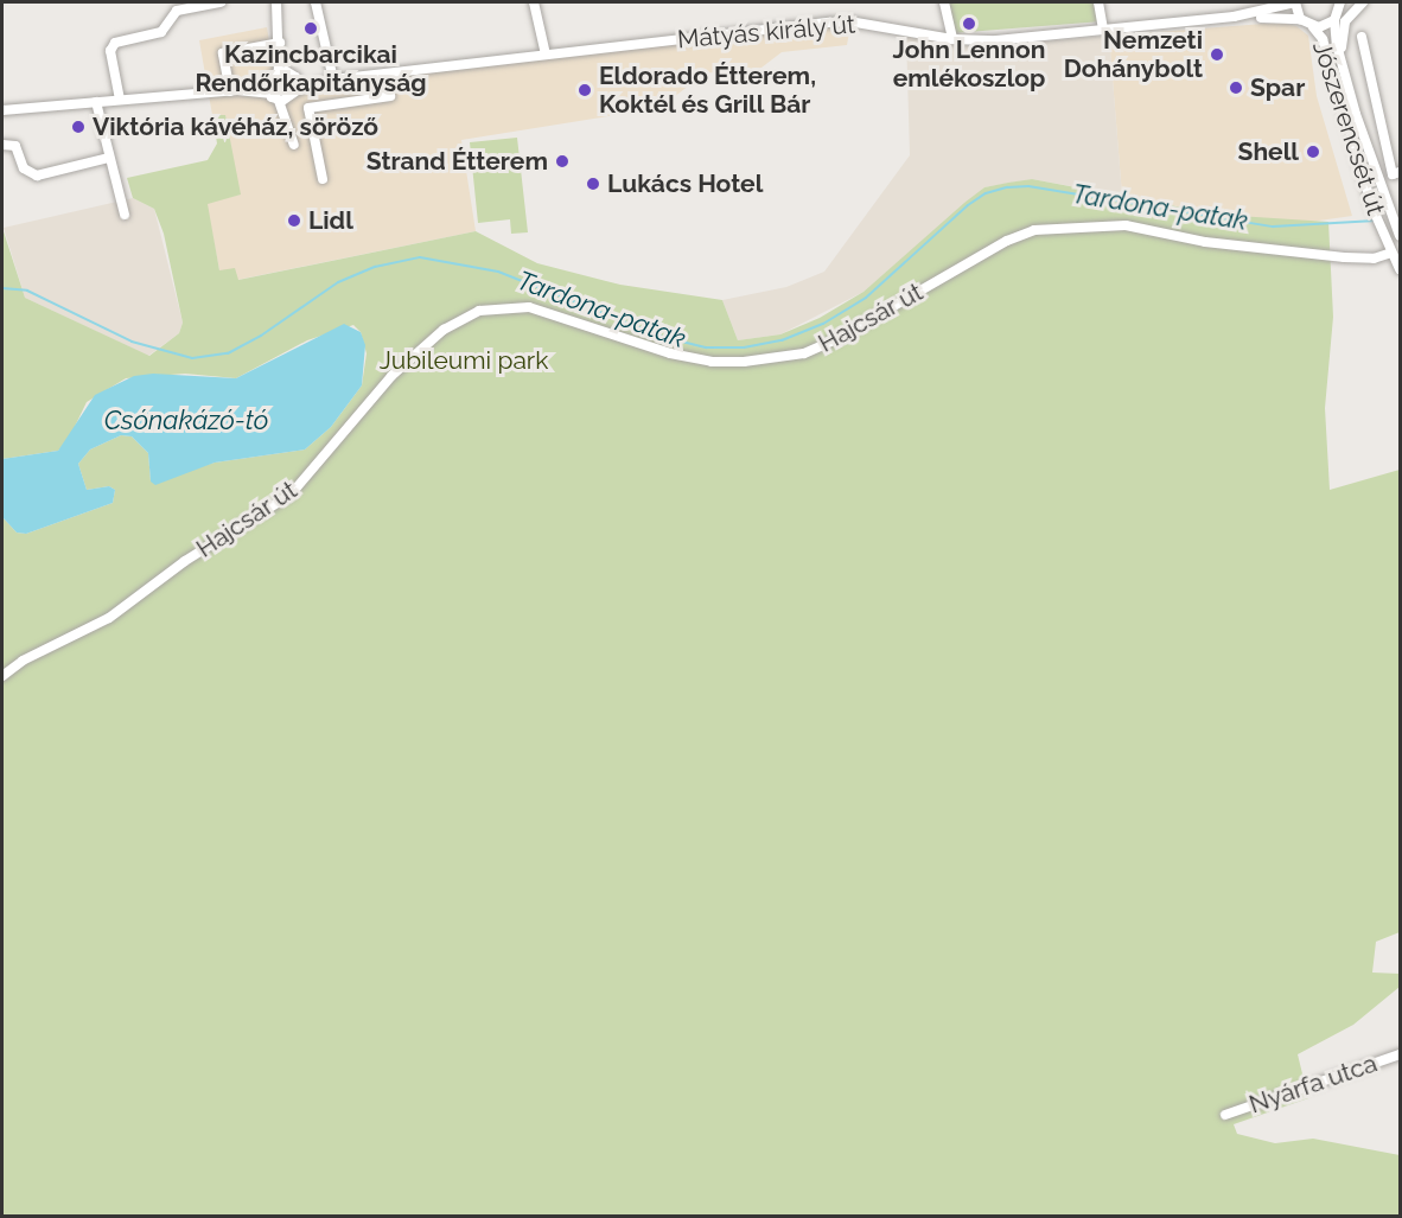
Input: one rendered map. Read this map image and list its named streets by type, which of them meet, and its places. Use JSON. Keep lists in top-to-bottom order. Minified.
{"streets":{"street":["Mátyás király út","Jószerencsét út","Hajcsár út","Nyárfa utca"]},"crossings":[["Jószerencsét út","Hajcsár út"]],"water":["Tardona-patak","Csónakázó-tó"],"parks":["Jubileumi park"],"places":["John Lennon emlékoszlop","Kazincbarcikai Rendőrkapitányság","Nemzeti Dohánybolt","Spar","Eldorado Étterem, Koktél és Grill Bár","Viktória kávéház, söröző","Shell","Strand Étterem","Lukács Hotel","Lidl"]}
